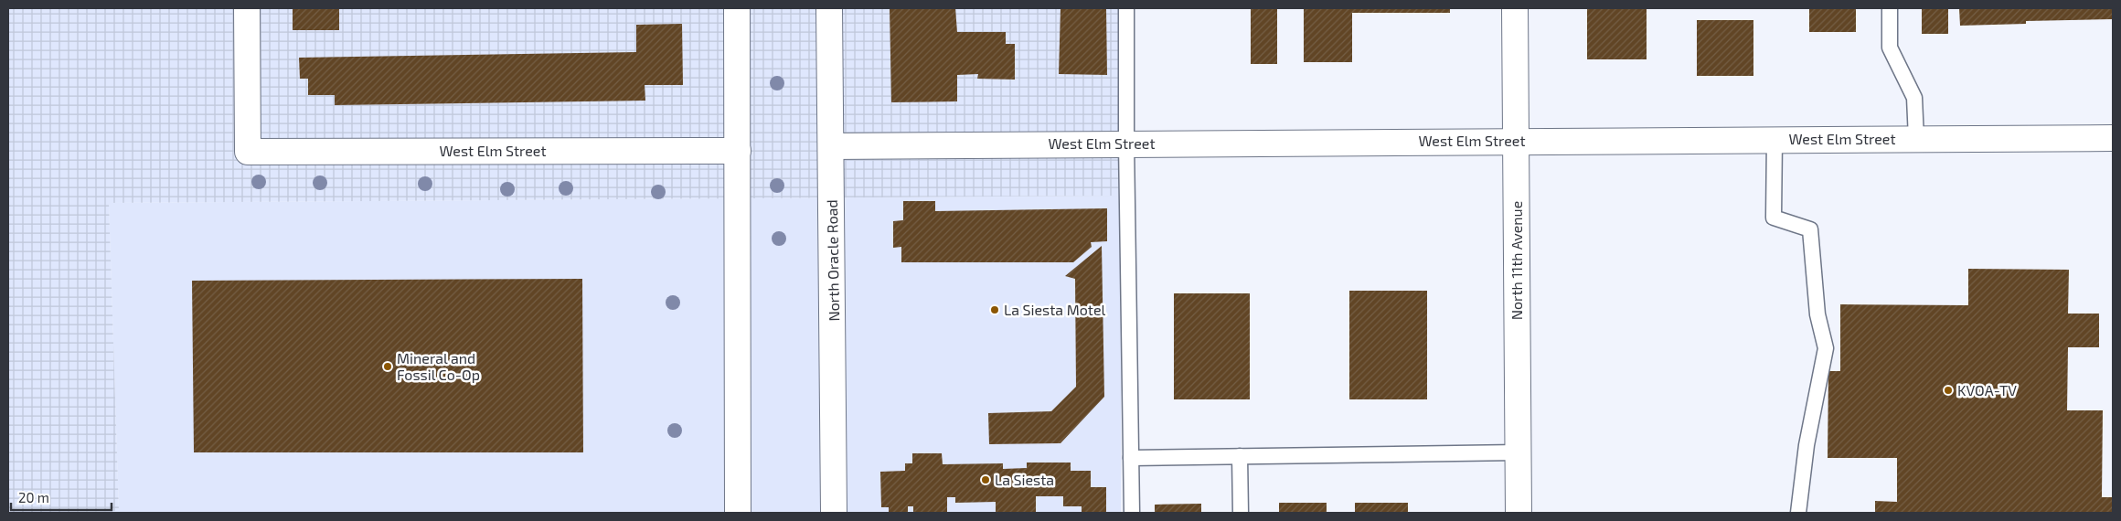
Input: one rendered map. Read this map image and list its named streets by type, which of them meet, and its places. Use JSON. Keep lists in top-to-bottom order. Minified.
{"streets":{"street":["West Elm Street","North Oracle Road","North 11th Avenue"]},"crossings":[["West Elm Street","North Oracle Road"],["West Elm Street","North 11th Avenue"]],"places":["La Siesta Motel","Mineral and Fossil Co-Op","KVOA-TV","La Siesta"],"scale_bar":"20 m"}
